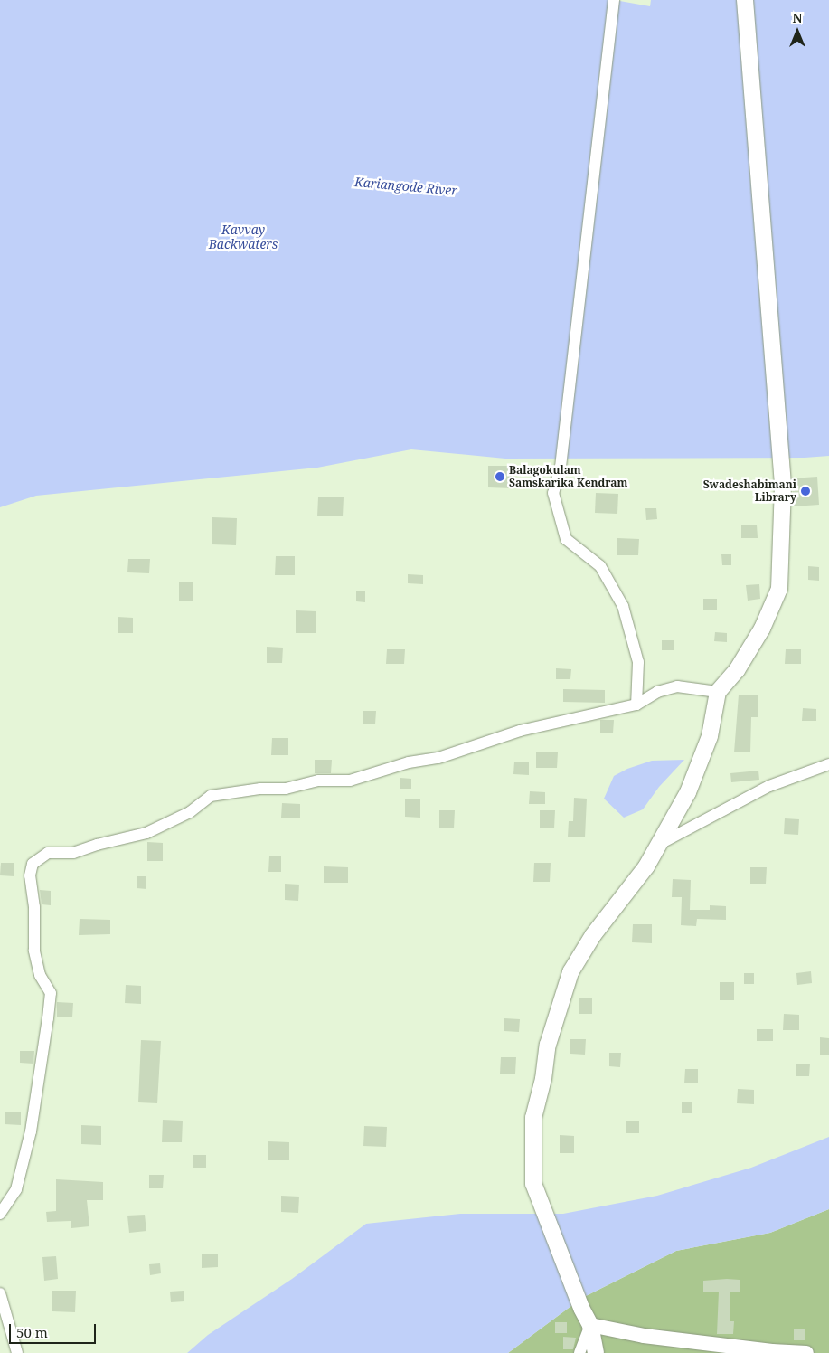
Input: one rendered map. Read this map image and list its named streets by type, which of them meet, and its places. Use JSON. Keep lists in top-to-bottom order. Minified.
{"water":["Kariangode River","Kavvay Backwaters"],"places":["Balagokulam Samskarika Kendram","Swadeshabimani Library"],"scale_bar":"50 m","north":"top"}
